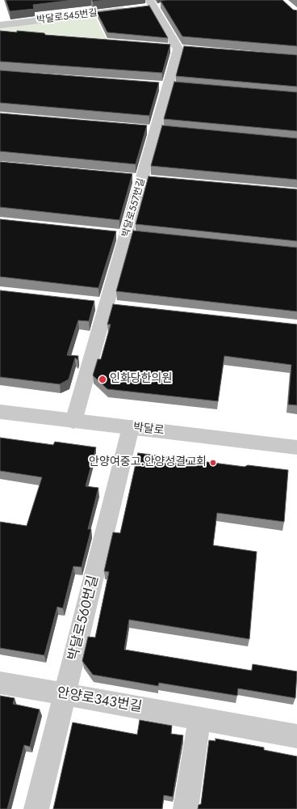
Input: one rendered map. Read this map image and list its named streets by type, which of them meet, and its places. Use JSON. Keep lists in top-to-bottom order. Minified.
{"streets":{"street":["박달로545번길","박달로557번길","박달로","박달로560번길","안양로343번길"]},"crossings":[["박달로545번길","박달로557번길"],["박달로557번길","박달로"],["박달로","박달로560번길"],["박달로560번길","안양로343번길"]],"places":["인화당한의원","안양여중고.안양성결교회"]}
